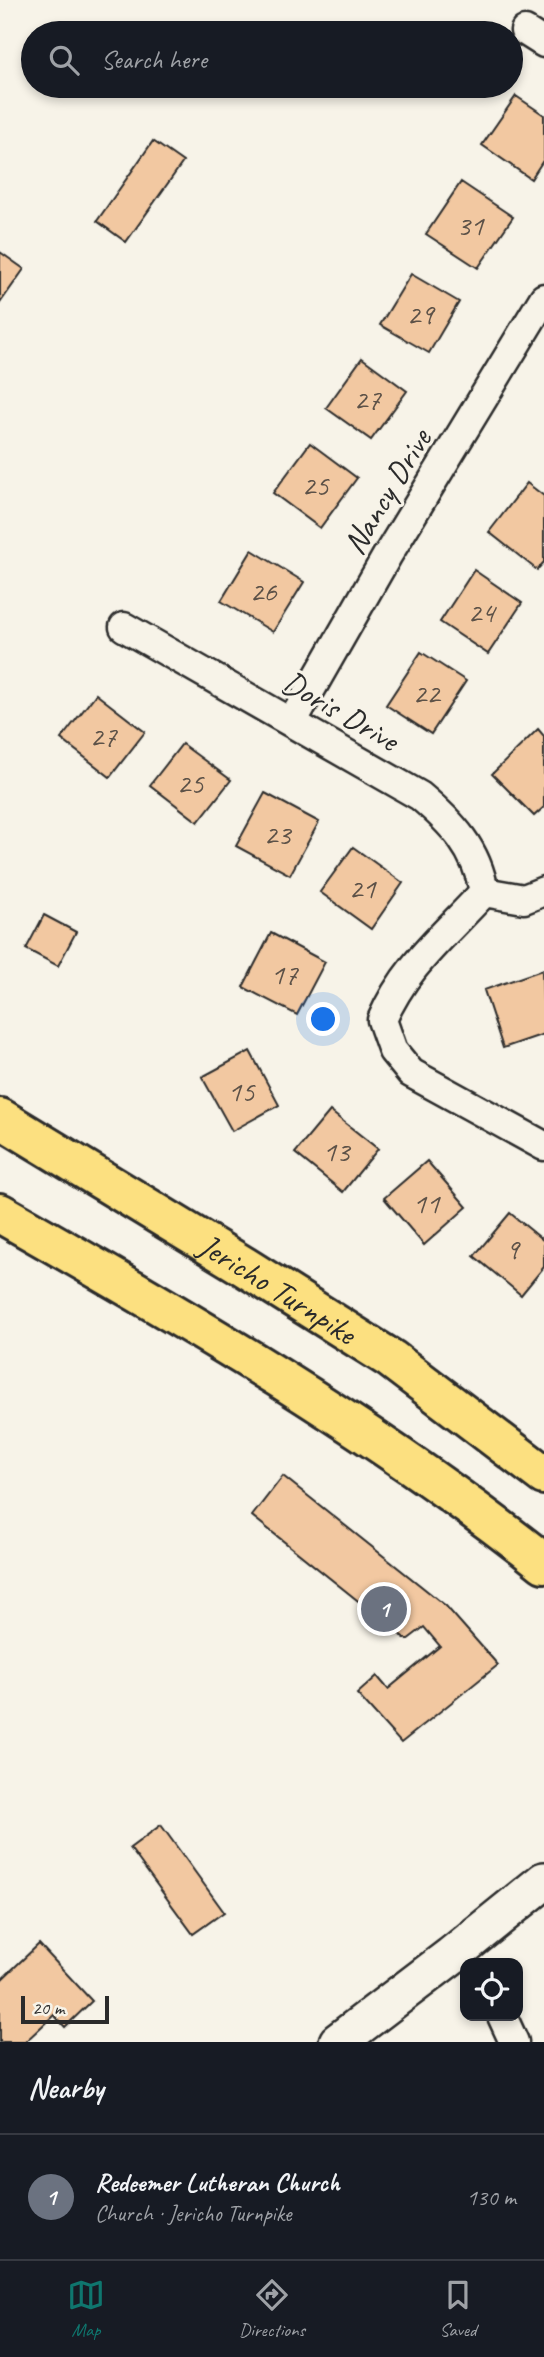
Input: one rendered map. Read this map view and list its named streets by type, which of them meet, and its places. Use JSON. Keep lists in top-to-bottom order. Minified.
{"streets":{"main road":["Jericho Turnpike"],"street":["Nancy Drive","Doris Drive"]},"crossings":[["Nancy Drive","Doris Drive"]],"house_numbers":["31","29","27","25","26","24","22","27","25","23","21","17","15","13","11","9"],"scale_bar":"20 m","page":{"search":"Search here","pins":"1","scale":"20 m","heading":"Nearby","list":[{"mark":"1","name":"Redeemer Lutheran Church","note":"Church · Jericho Turnpike","value":"130 m"}],"nav":["Map","Directions","Saved"]}}
